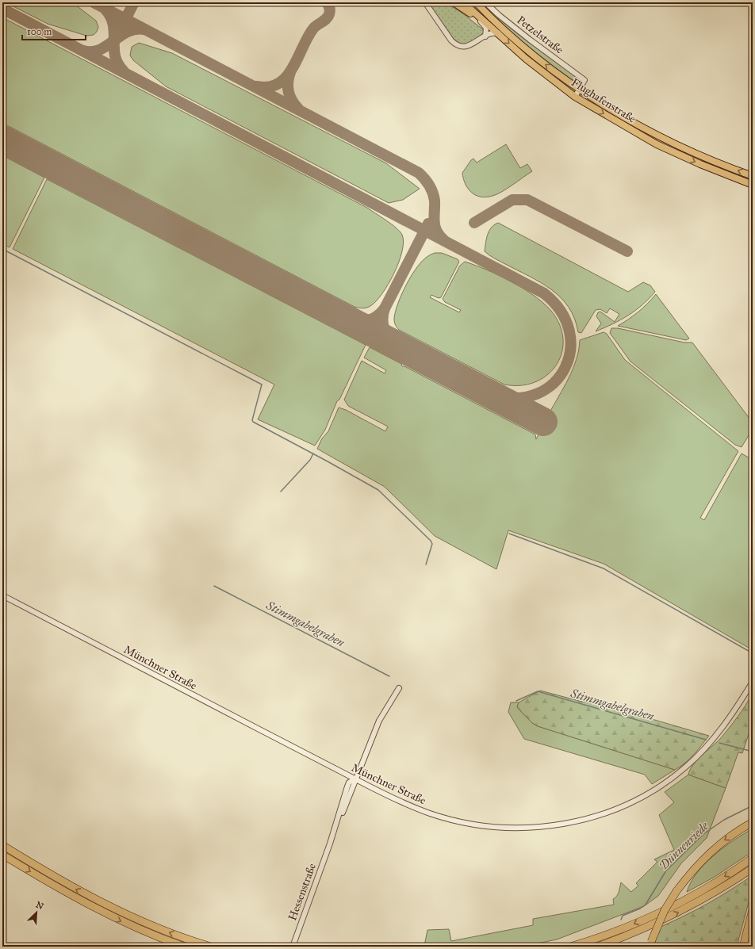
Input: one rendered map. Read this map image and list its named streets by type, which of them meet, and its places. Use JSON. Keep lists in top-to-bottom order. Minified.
{"streets":{"main road":["Flughafenstraße"],"street":["Petzelstraße","Münchner Straße","Hessenstraße"]},"crossings":[["Münchner Straße","Hessenstraße"]],"water":["Stimmgabelgraben","Dünnenriede"],"scale_bar":"100 m","north":"top right"}
